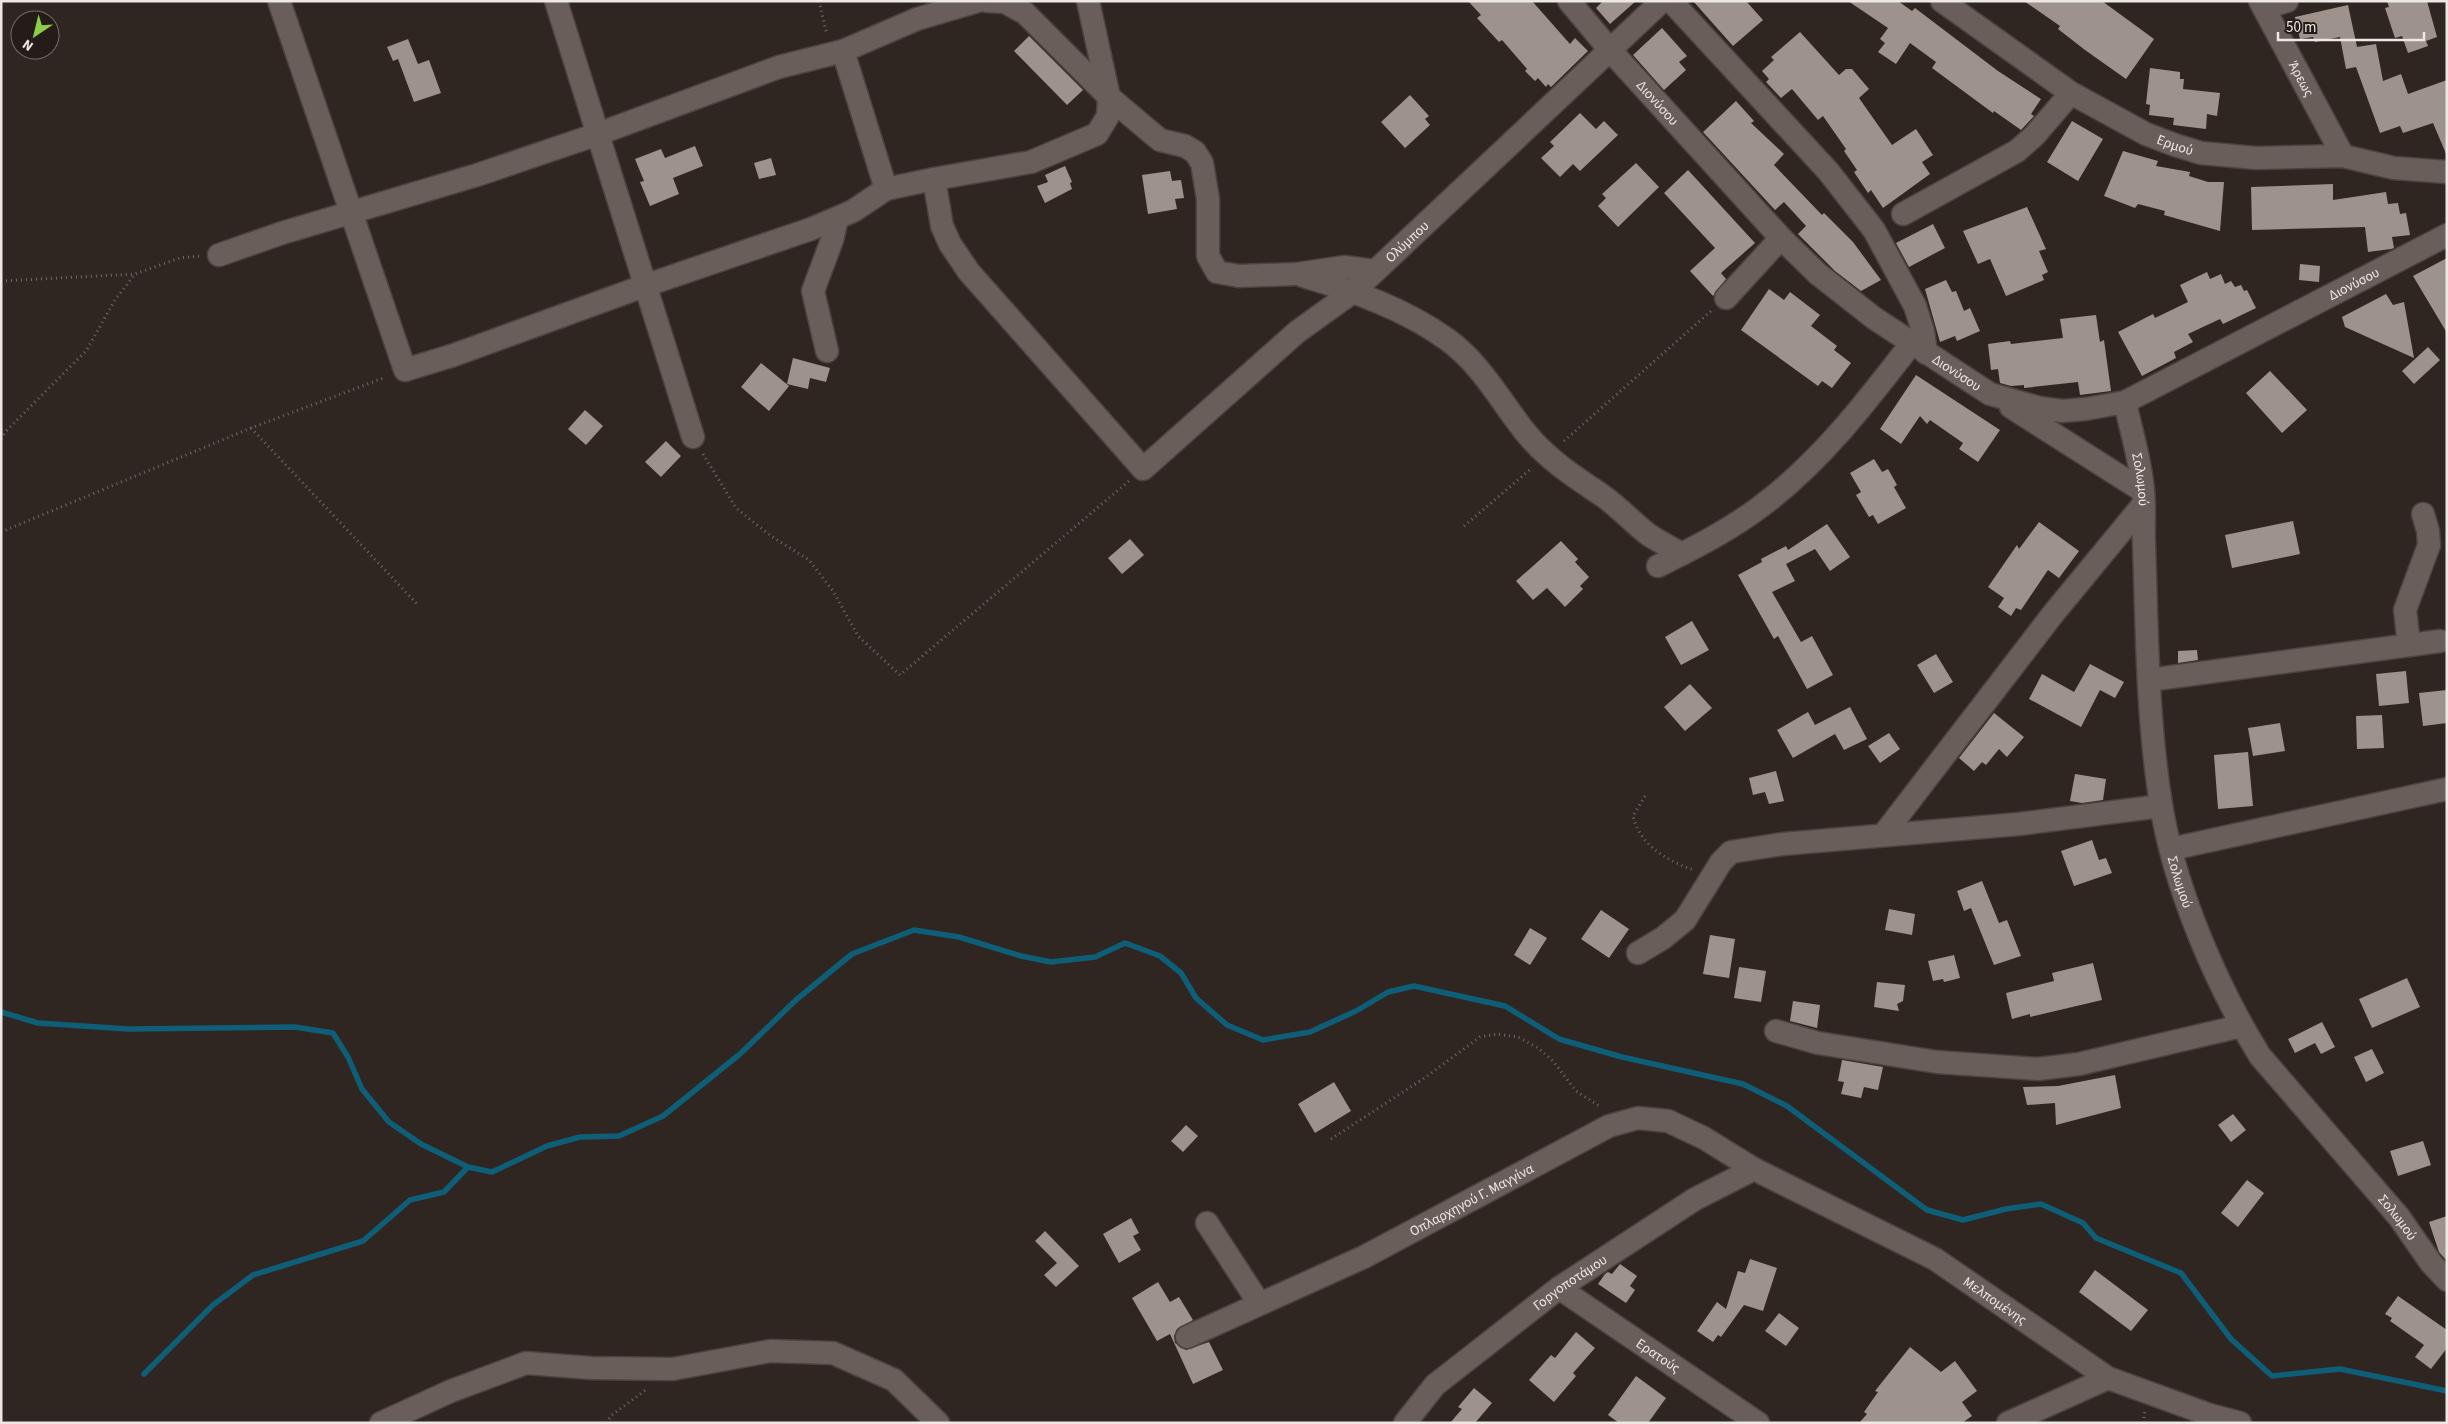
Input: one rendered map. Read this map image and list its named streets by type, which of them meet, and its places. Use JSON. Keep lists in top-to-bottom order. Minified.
{"streets":{"street":["Άρεως","Διονύσου","Ερμού","Ολύμπου","Σολωμού","Οπλαρχηγού Γ. Μαγγίνα","Γοργοποτάμου","Μελπομένης","Ερατούς"]},"crossings":[["Άρεως","Ερμού"],["Διονύσου","Ολύμπου"],["Διονύσου","Σολωμού"],["Οπλαρχηγού Γ. Μαγγίνα","Γοργοποτάμου"],["Οπλαρχηγού Γ. Μαγγίνα","Μελπομένης"],["Γοργοποτάμου","Μελπομένης"],["Γοργοποτάμου","Ερατούς"]],"scale_bar":"50 m","north":"bottom left"}
